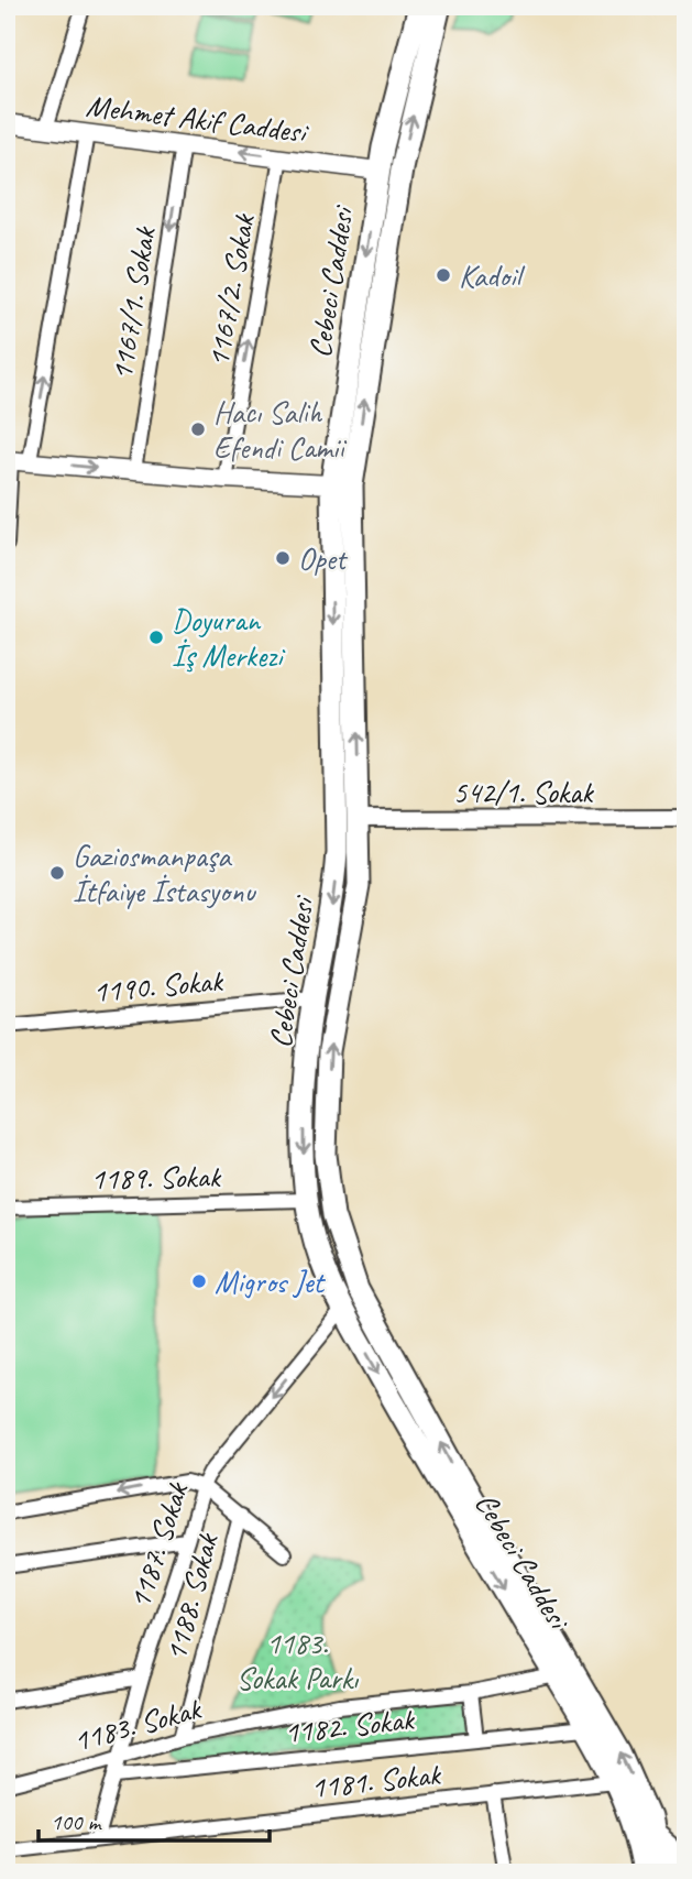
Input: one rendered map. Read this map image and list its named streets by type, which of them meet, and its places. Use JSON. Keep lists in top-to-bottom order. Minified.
{"streets":{"main road":["Mehmet Akif Caddesi","Cebeci Caddesi"],"street":["1167/2. Sokak","1167/1. Sokak","542/1. Sokak","1190. Sokak","1189. Sokak","1187. Sokak","1188. Sokak","1183. Sokak","1182. Sokak","1181. Sokak"]},"crossings":[["Mehmet Akif Caddesi","Cebeci Caddesi"],["Mehmet Akif Caddesi","1167/2. Sokak"],["Mehmet Akif Caddesi","1167/1. Sokak"],["Cebeci Caddesi","542/1. Sokak"],["Cebeci Caddesi","1190. Sokak"],["Cebeci Caddesi","1189. Sokak"],["Cebeci Caddesi","1187. Sokak"],["Cebeci Caddesi","1183. Sokak"],["Cebeci Caddesi","1182. Sokak"],["Cebeci Caddesi","1181. Sokak"],["1187. Sokak","1188. Sokak"],["1187. Sokak","1183. Sokak"],["1187. Sokak","1182. Sokak"],["1187. Sokak","1181. Sokak"],["1188. Sokak","1183. Sokak"]],"one_way":["1167/2. Sokak","1187. Sokak"],"parks":["1183. Sokak Parkı"],"places":["Kadoil","Hacı Salih Efendi Camii","Opet","Doyuran İş Merkezi","Gaziosmanpaşa İtfaiye İstasyonu","Migros Jet"],"scale_bar":"100 m"}
